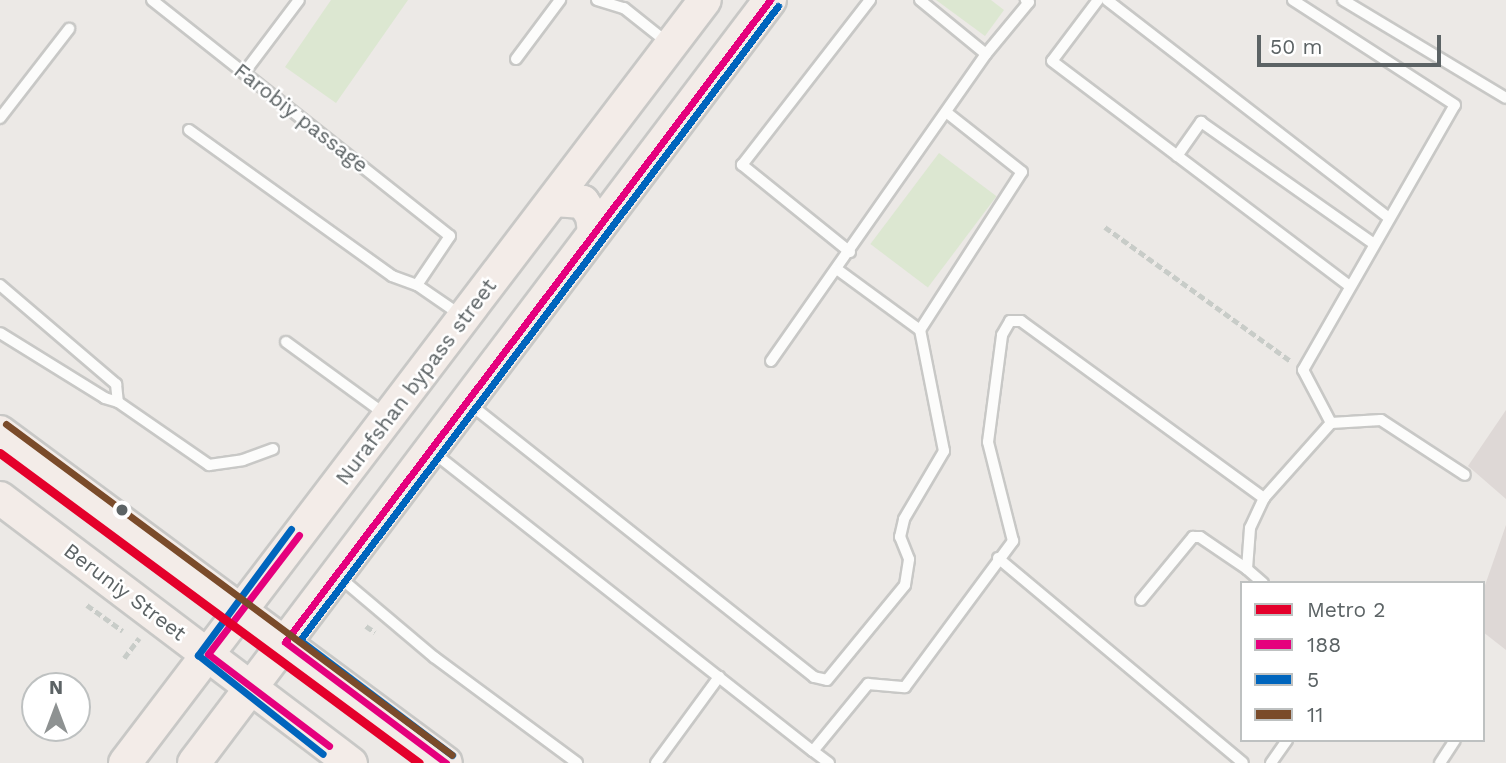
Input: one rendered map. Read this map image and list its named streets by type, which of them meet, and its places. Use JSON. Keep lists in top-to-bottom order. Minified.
{"streets":{"main road":["Nurafshan bypass street","Beruniy Street"],"lane":["Farobiy passage"]},"crossings":[["Nurafshan bypass street","Beruniy Street"]],"lines":["transit line 188","transit line 5","transit line 11","metro line 2"],"legend":["Metro 2","188","5","11"],"scale_bar":"50 m","north":"top"}
